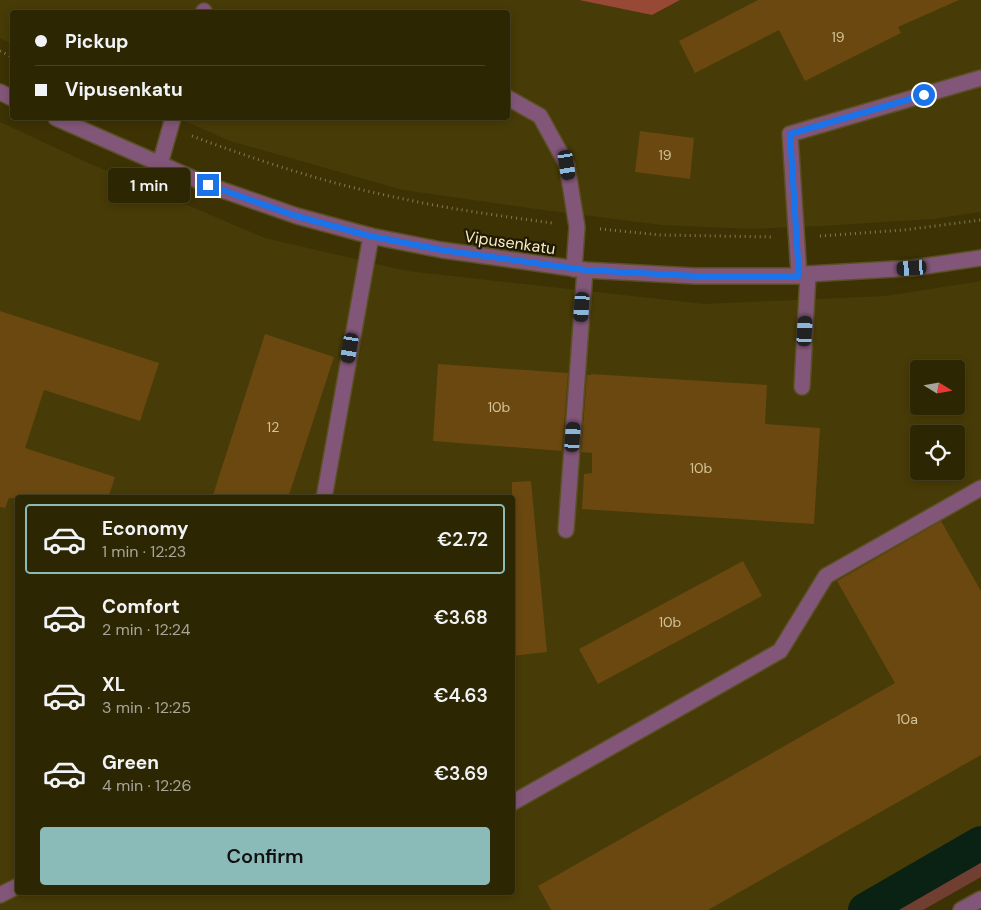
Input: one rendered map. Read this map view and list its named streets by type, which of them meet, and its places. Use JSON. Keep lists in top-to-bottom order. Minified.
{"streets":{"street":["Vipusenkatu"]},"house_numbers":["19","19","10b","12","10b","10b","10a"],"north":"right","page":{"banner":["Pickup","Vipusenkatu"],"bubble":"1 min","list":[{"name":"Economy","note":"1 min · 12:23","value":"€2.72"},{"name":"Comfort","note":"2 min · 12:24","value":"€3.68"},{"name":"XL","note":"3 min · 12:25","value":"€4.63"},{"name":"Green","note":"4 min · 12:26","value":"€3.69"}],"buttons":"Confirm"}}
